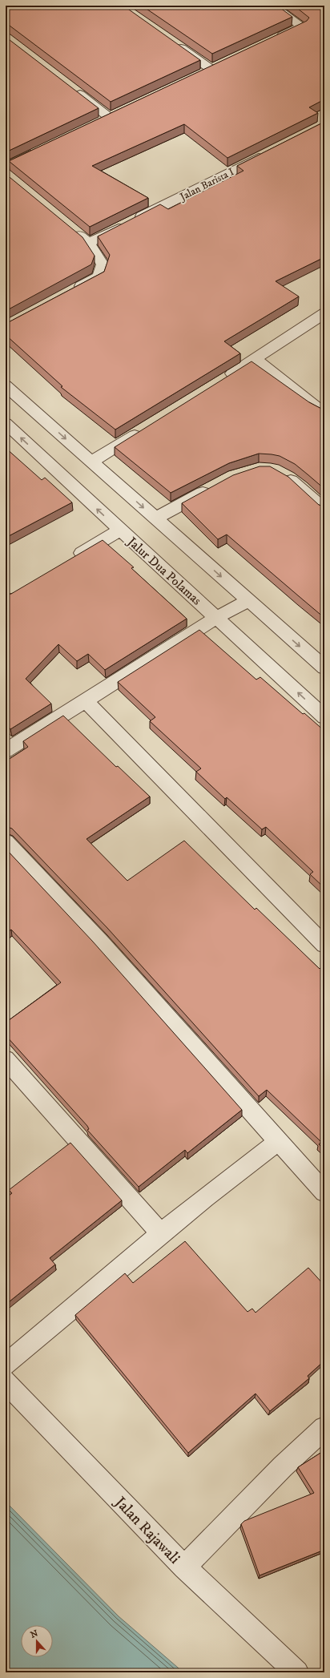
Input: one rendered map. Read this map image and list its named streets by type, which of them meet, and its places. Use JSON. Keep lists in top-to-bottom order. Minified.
{"streets":{"street":["Jalan Barista I","Jalur Dua Polamas","Jalan Rajawali"]},"north":"top"}
